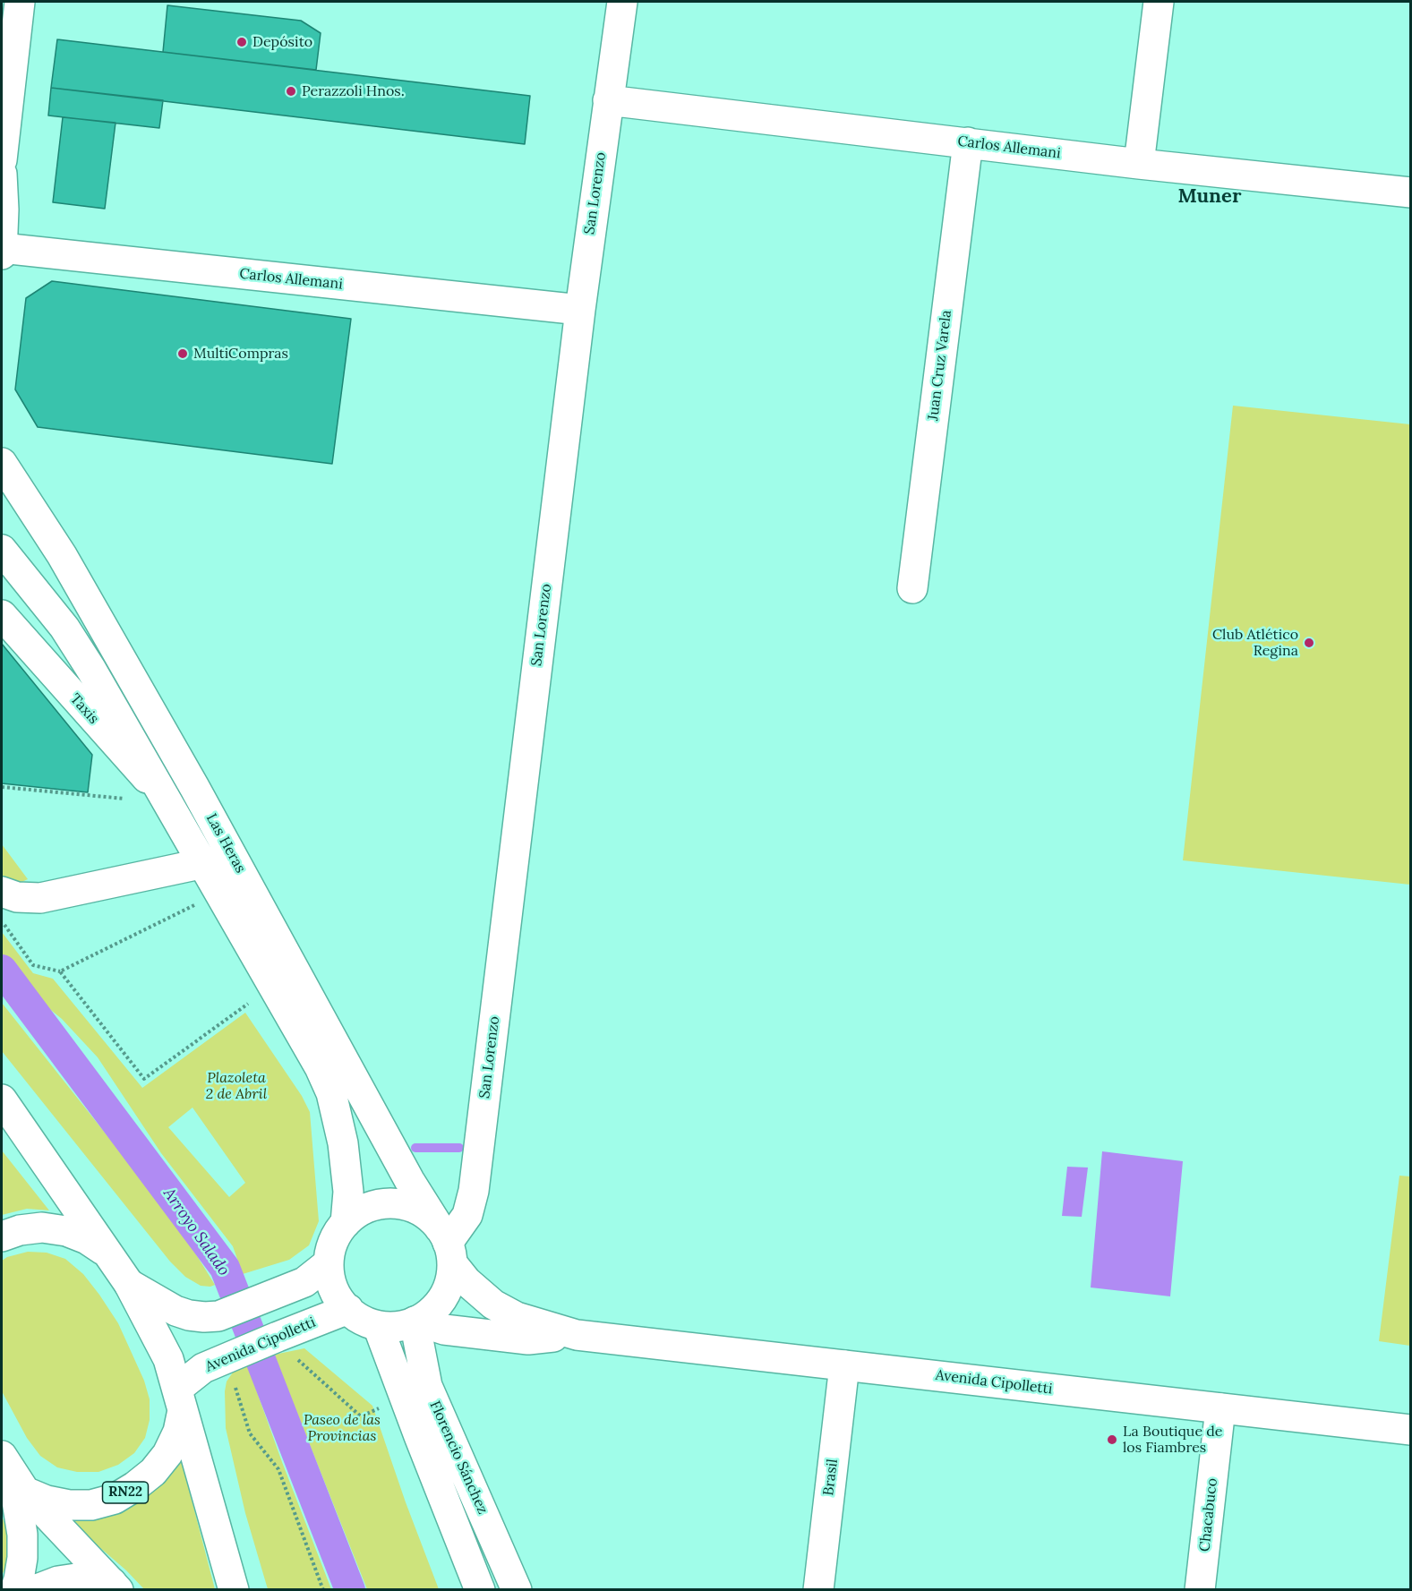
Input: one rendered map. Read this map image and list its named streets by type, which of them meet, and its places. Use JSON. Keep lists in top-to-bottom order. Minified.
{"streets":{"main road":["Carlos Allemani","San Lorenzo","Juan Cruz Varela","Taxis","Las Heras","Avenida Cipolletti","Florencio Sánchez","Brasil","RN22","Chacabuco"]},"crossings":[["Carlos Allemani","San Lorenzo"],["Carlos Allemani","Juan Cruz Varela"],["San Lorenzo","Las Heras"],["San Lorenzo","Avenida Cipolletti"],["San Lorenzo","Florencio Sánchez"],["Taxis","Las Heras"],["Las Heras","Avenida Cipolletti"],["Las Heras","Florencio Sánchez"],["Avenida Cipolletti","Florencio Sánchez"],["Avenida Cipolletti","Brasil"],["Avenida Cipolletti","RN22"],["Avenida Cipolletti","Chacabuco"]],"districts":["Muner"],"water":["Arroyo Salado"],"parks":["Plazoleta 2 de Abril","Paseo de las Provincias"],"places":["Depósito","Perazzoli Hnos.","MultiCompras","Club Atlético Regina","La Boutique de los Fiambres"]}
